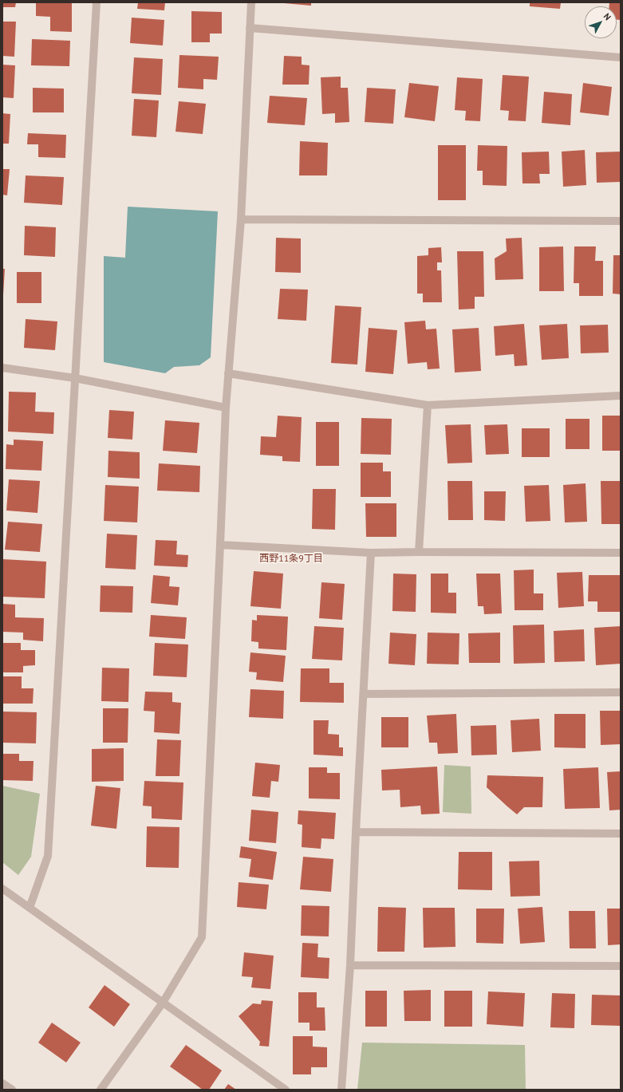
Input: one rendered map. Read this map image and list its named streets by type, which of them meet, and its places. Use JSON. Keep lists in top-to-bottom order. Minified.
{"districts":["西野11条9丁目"],"north":"top right"}
